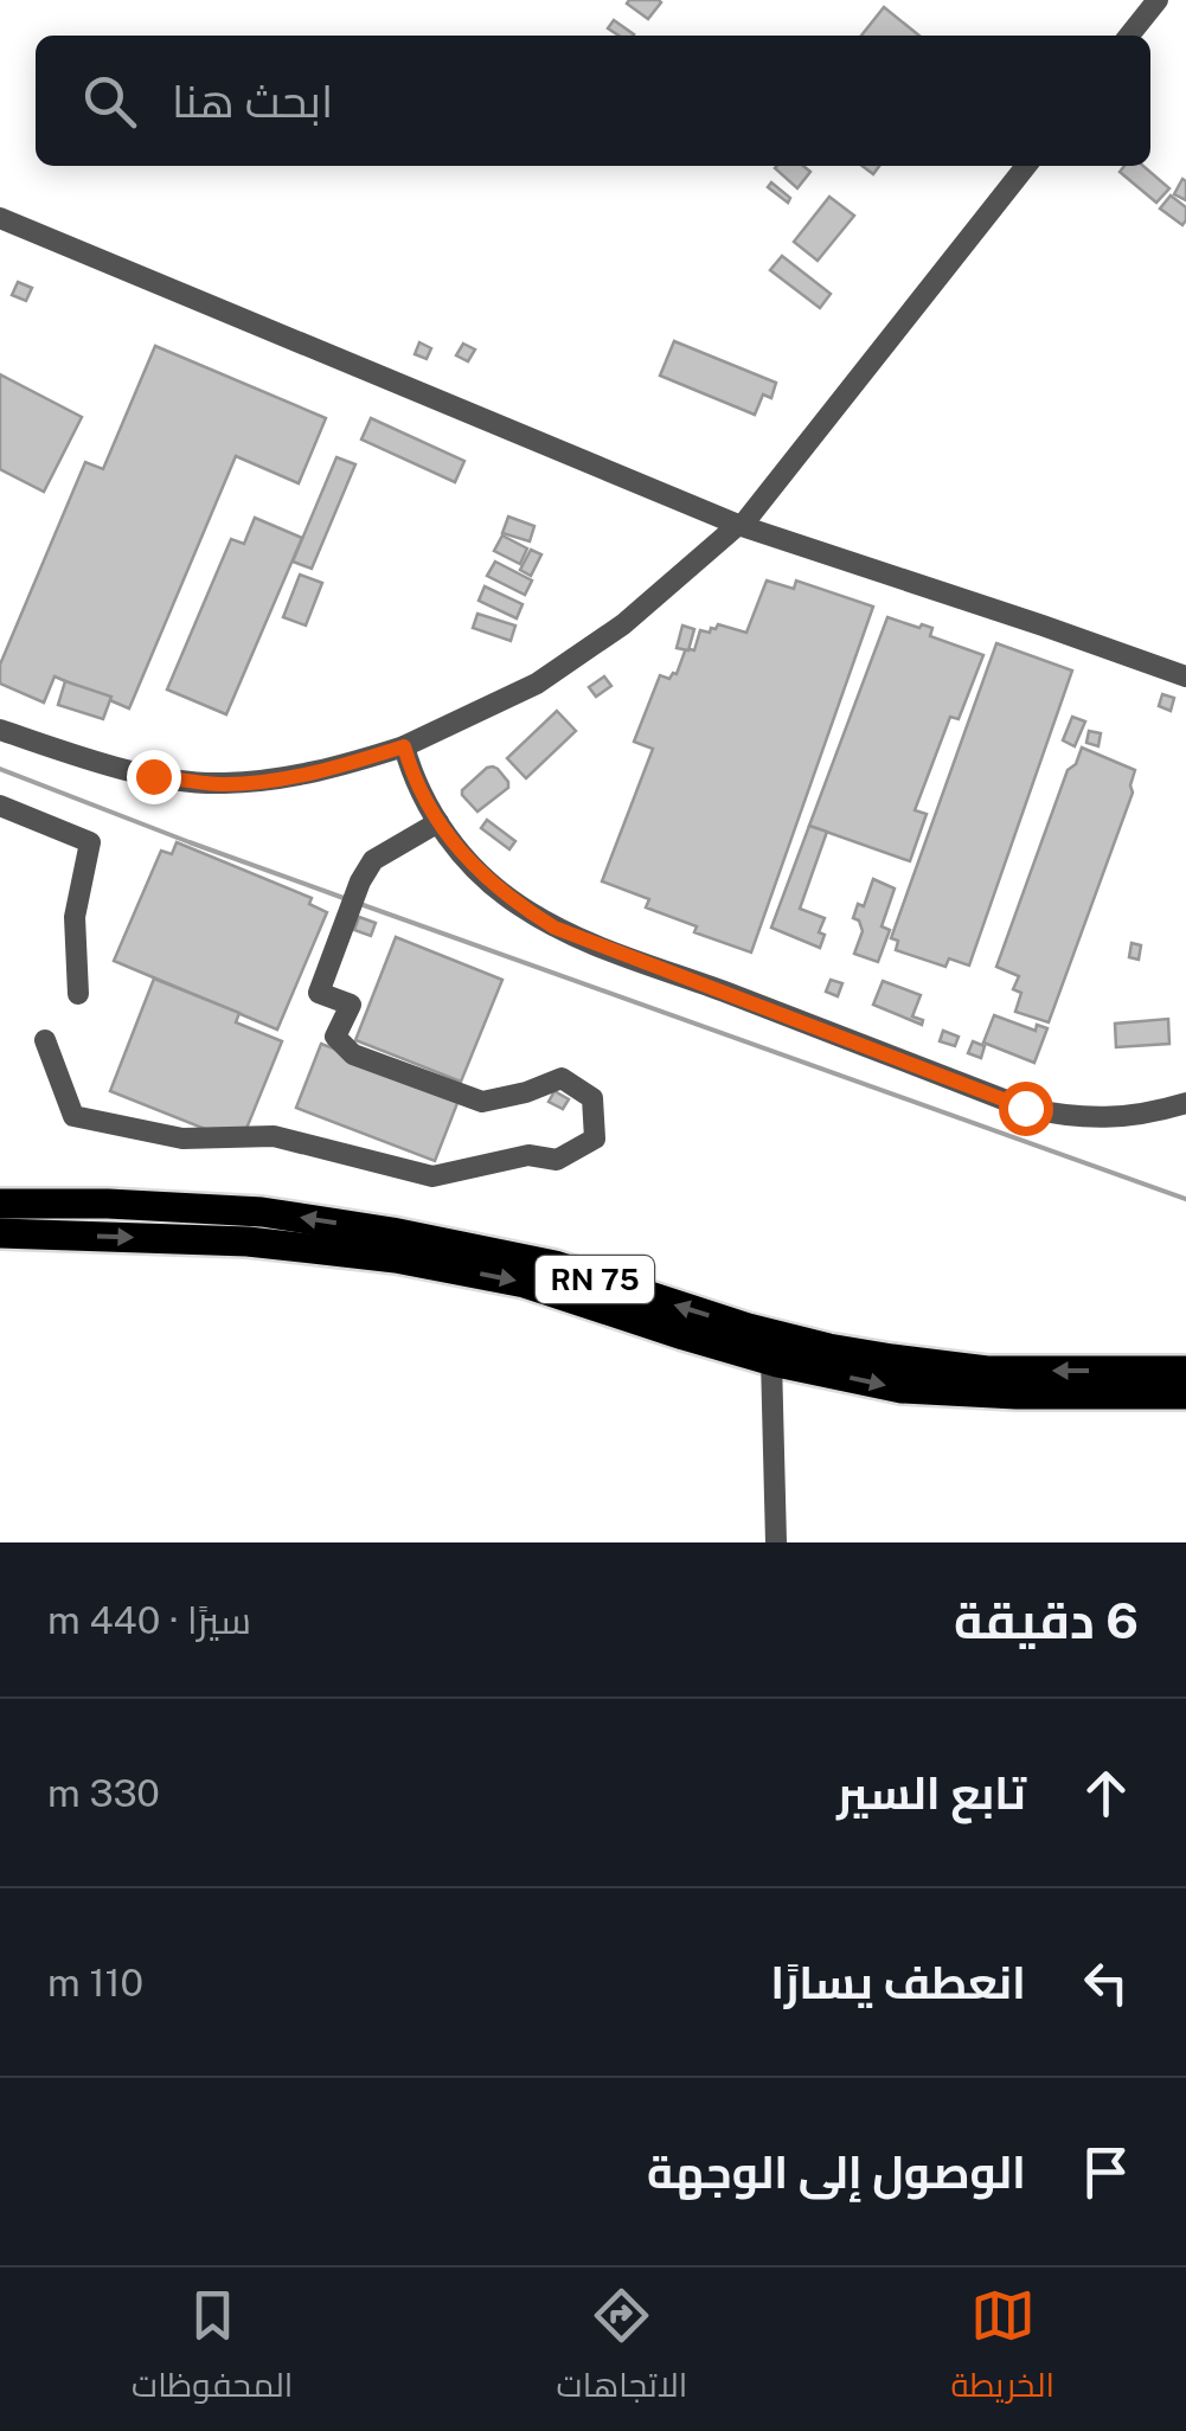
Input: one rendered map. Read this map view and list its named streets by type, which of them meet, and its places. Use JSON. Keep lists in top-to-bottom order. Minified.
{"streets":{"highway":["RN 75"]},"page":{"search":"ابحث هنا","heading":["6 دقيقة","سيرًا · 440 m"],"list":[["تابع السير","330 m"],["انعطف يسارًا","110 m"],"الوصول إلى الوجهة"],"nav":["الخريطة","الاتجاهات","المحفوظات"]}}
